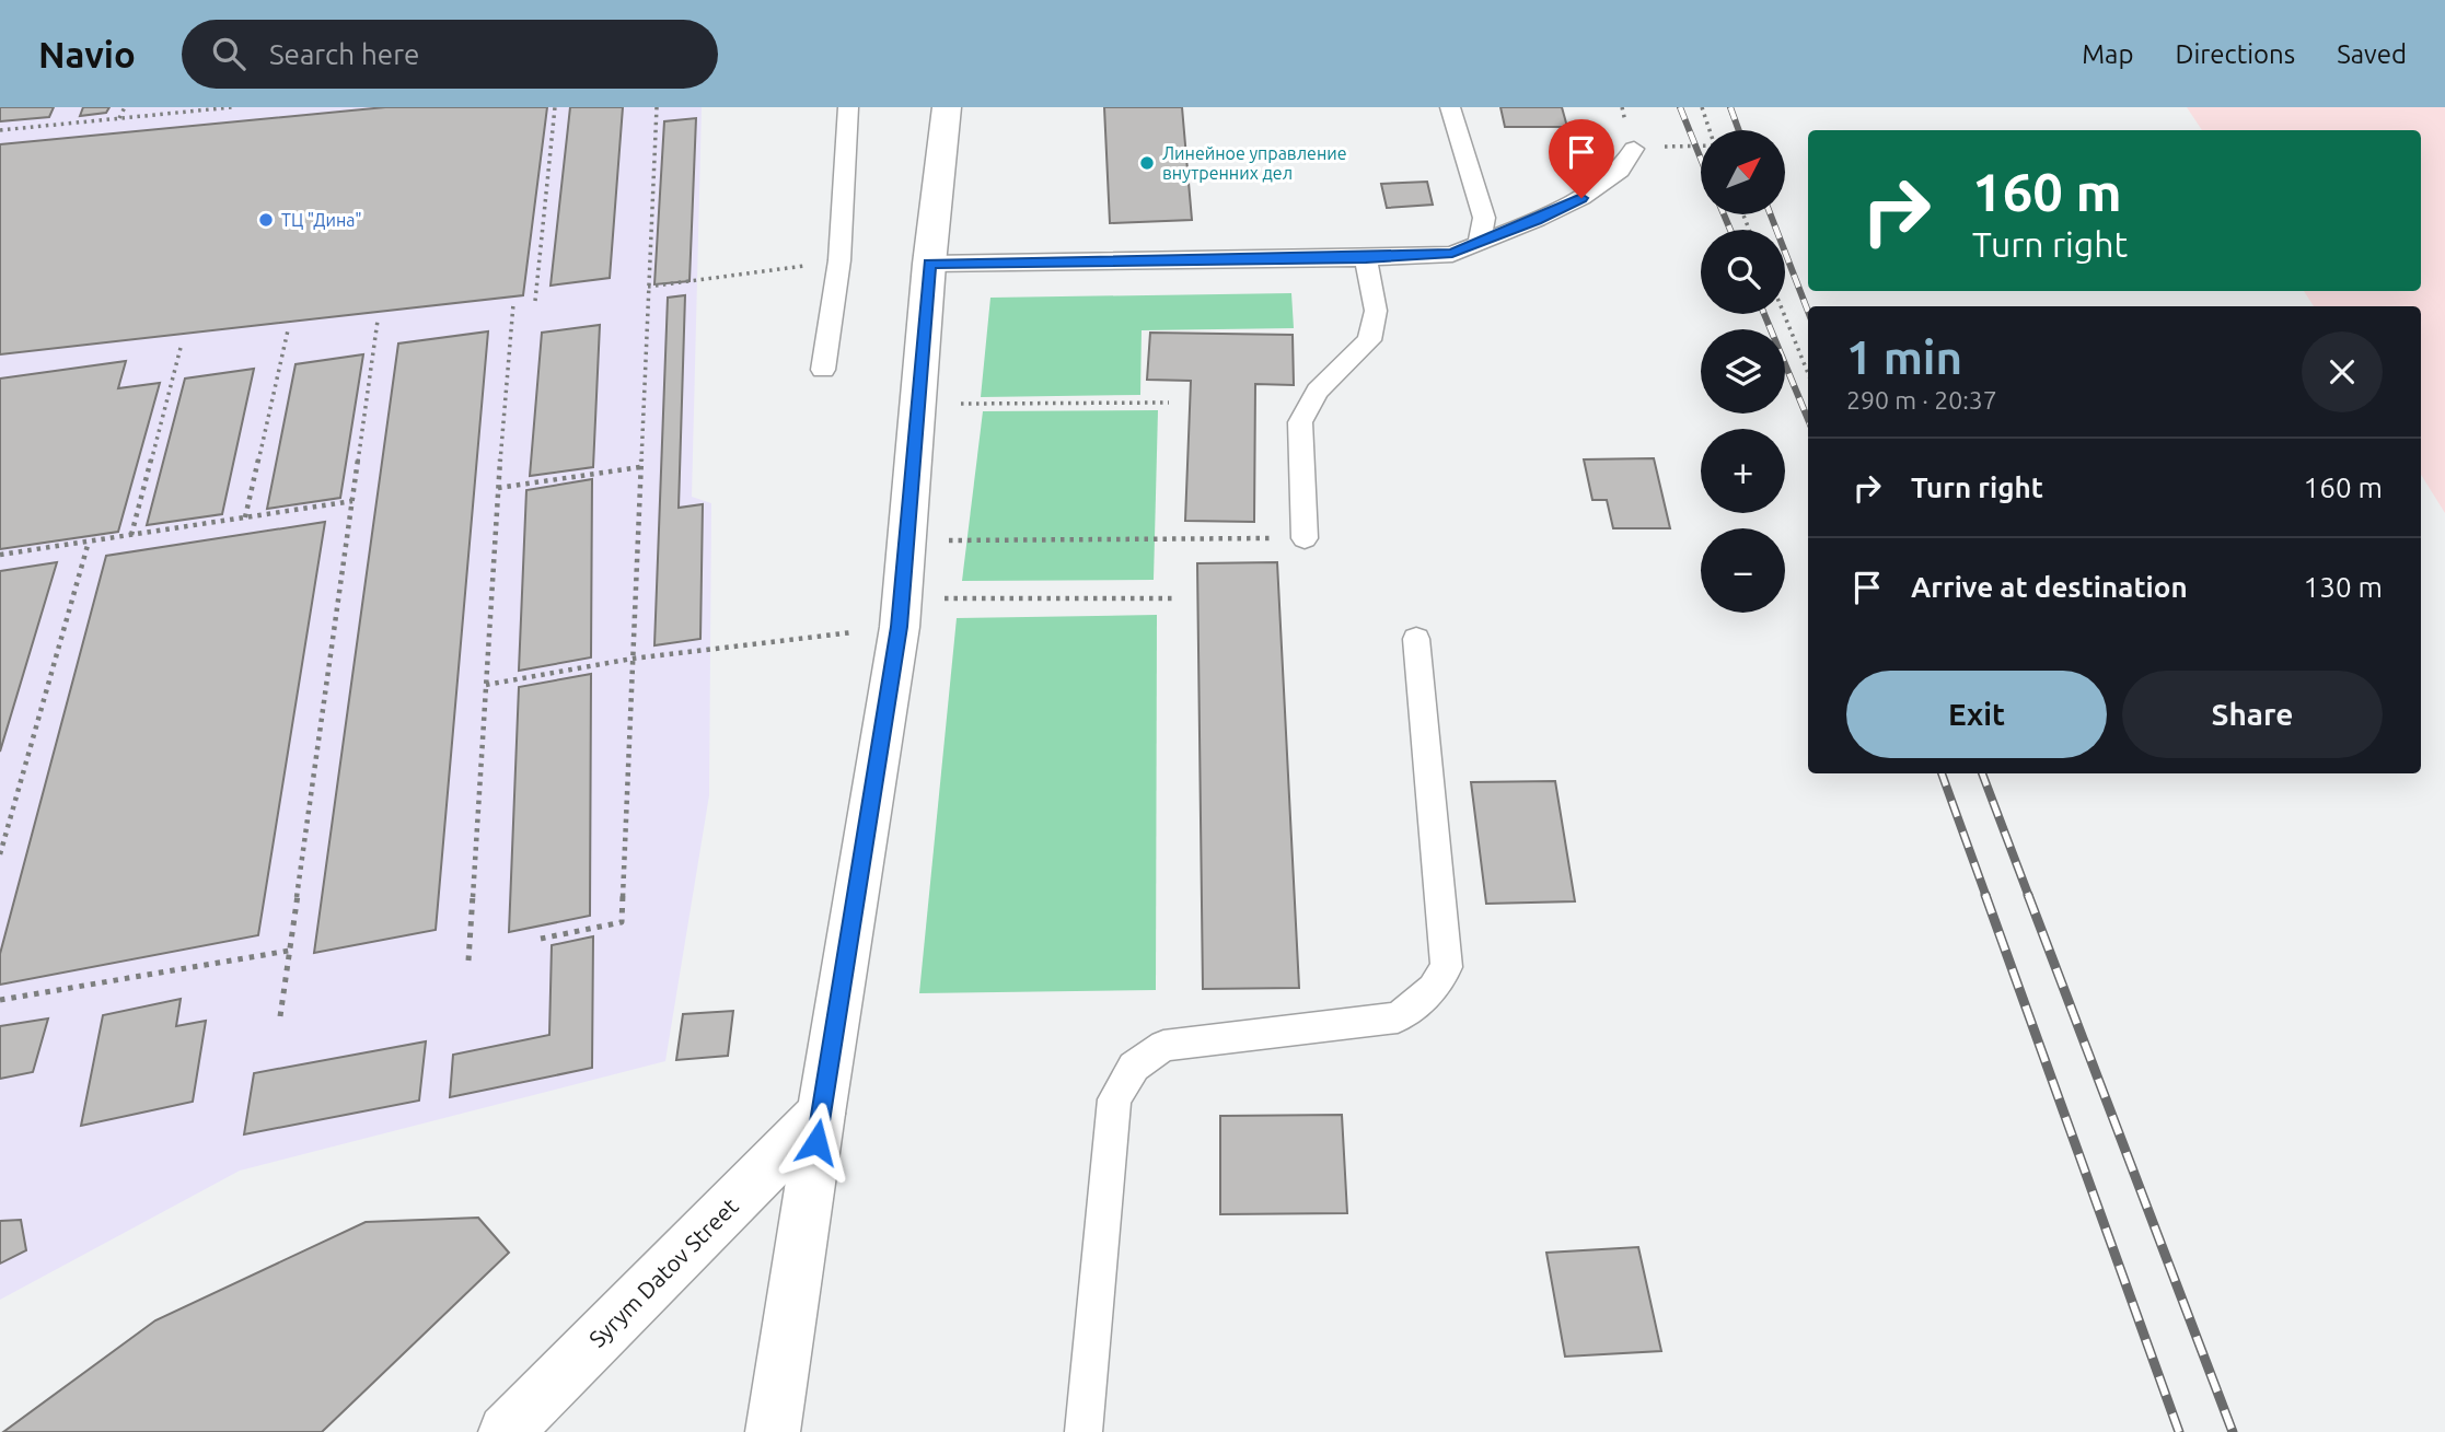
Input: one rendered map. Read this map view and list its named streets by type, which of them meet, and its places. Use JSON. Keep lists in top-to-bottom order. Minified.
{"streets":{"main road":["Syrym Datov Street"]},"places":["Линейное управление внутренних дел","ТЦ \"Дина\""],"north":"top right","page":{"header":"Navio","search":"Search here","nav":["Map","Directions","Saved"],"map_buttons":["+","−"],"turn":["160 m","Turn right"],"heading":["1 min","290 m · 20:37"],"list":[{"name":"Turn right","value":"160 m"},{"name":"Arrive at destination","value":"130 m"}],"buttons":["Exit","Share"]}}
